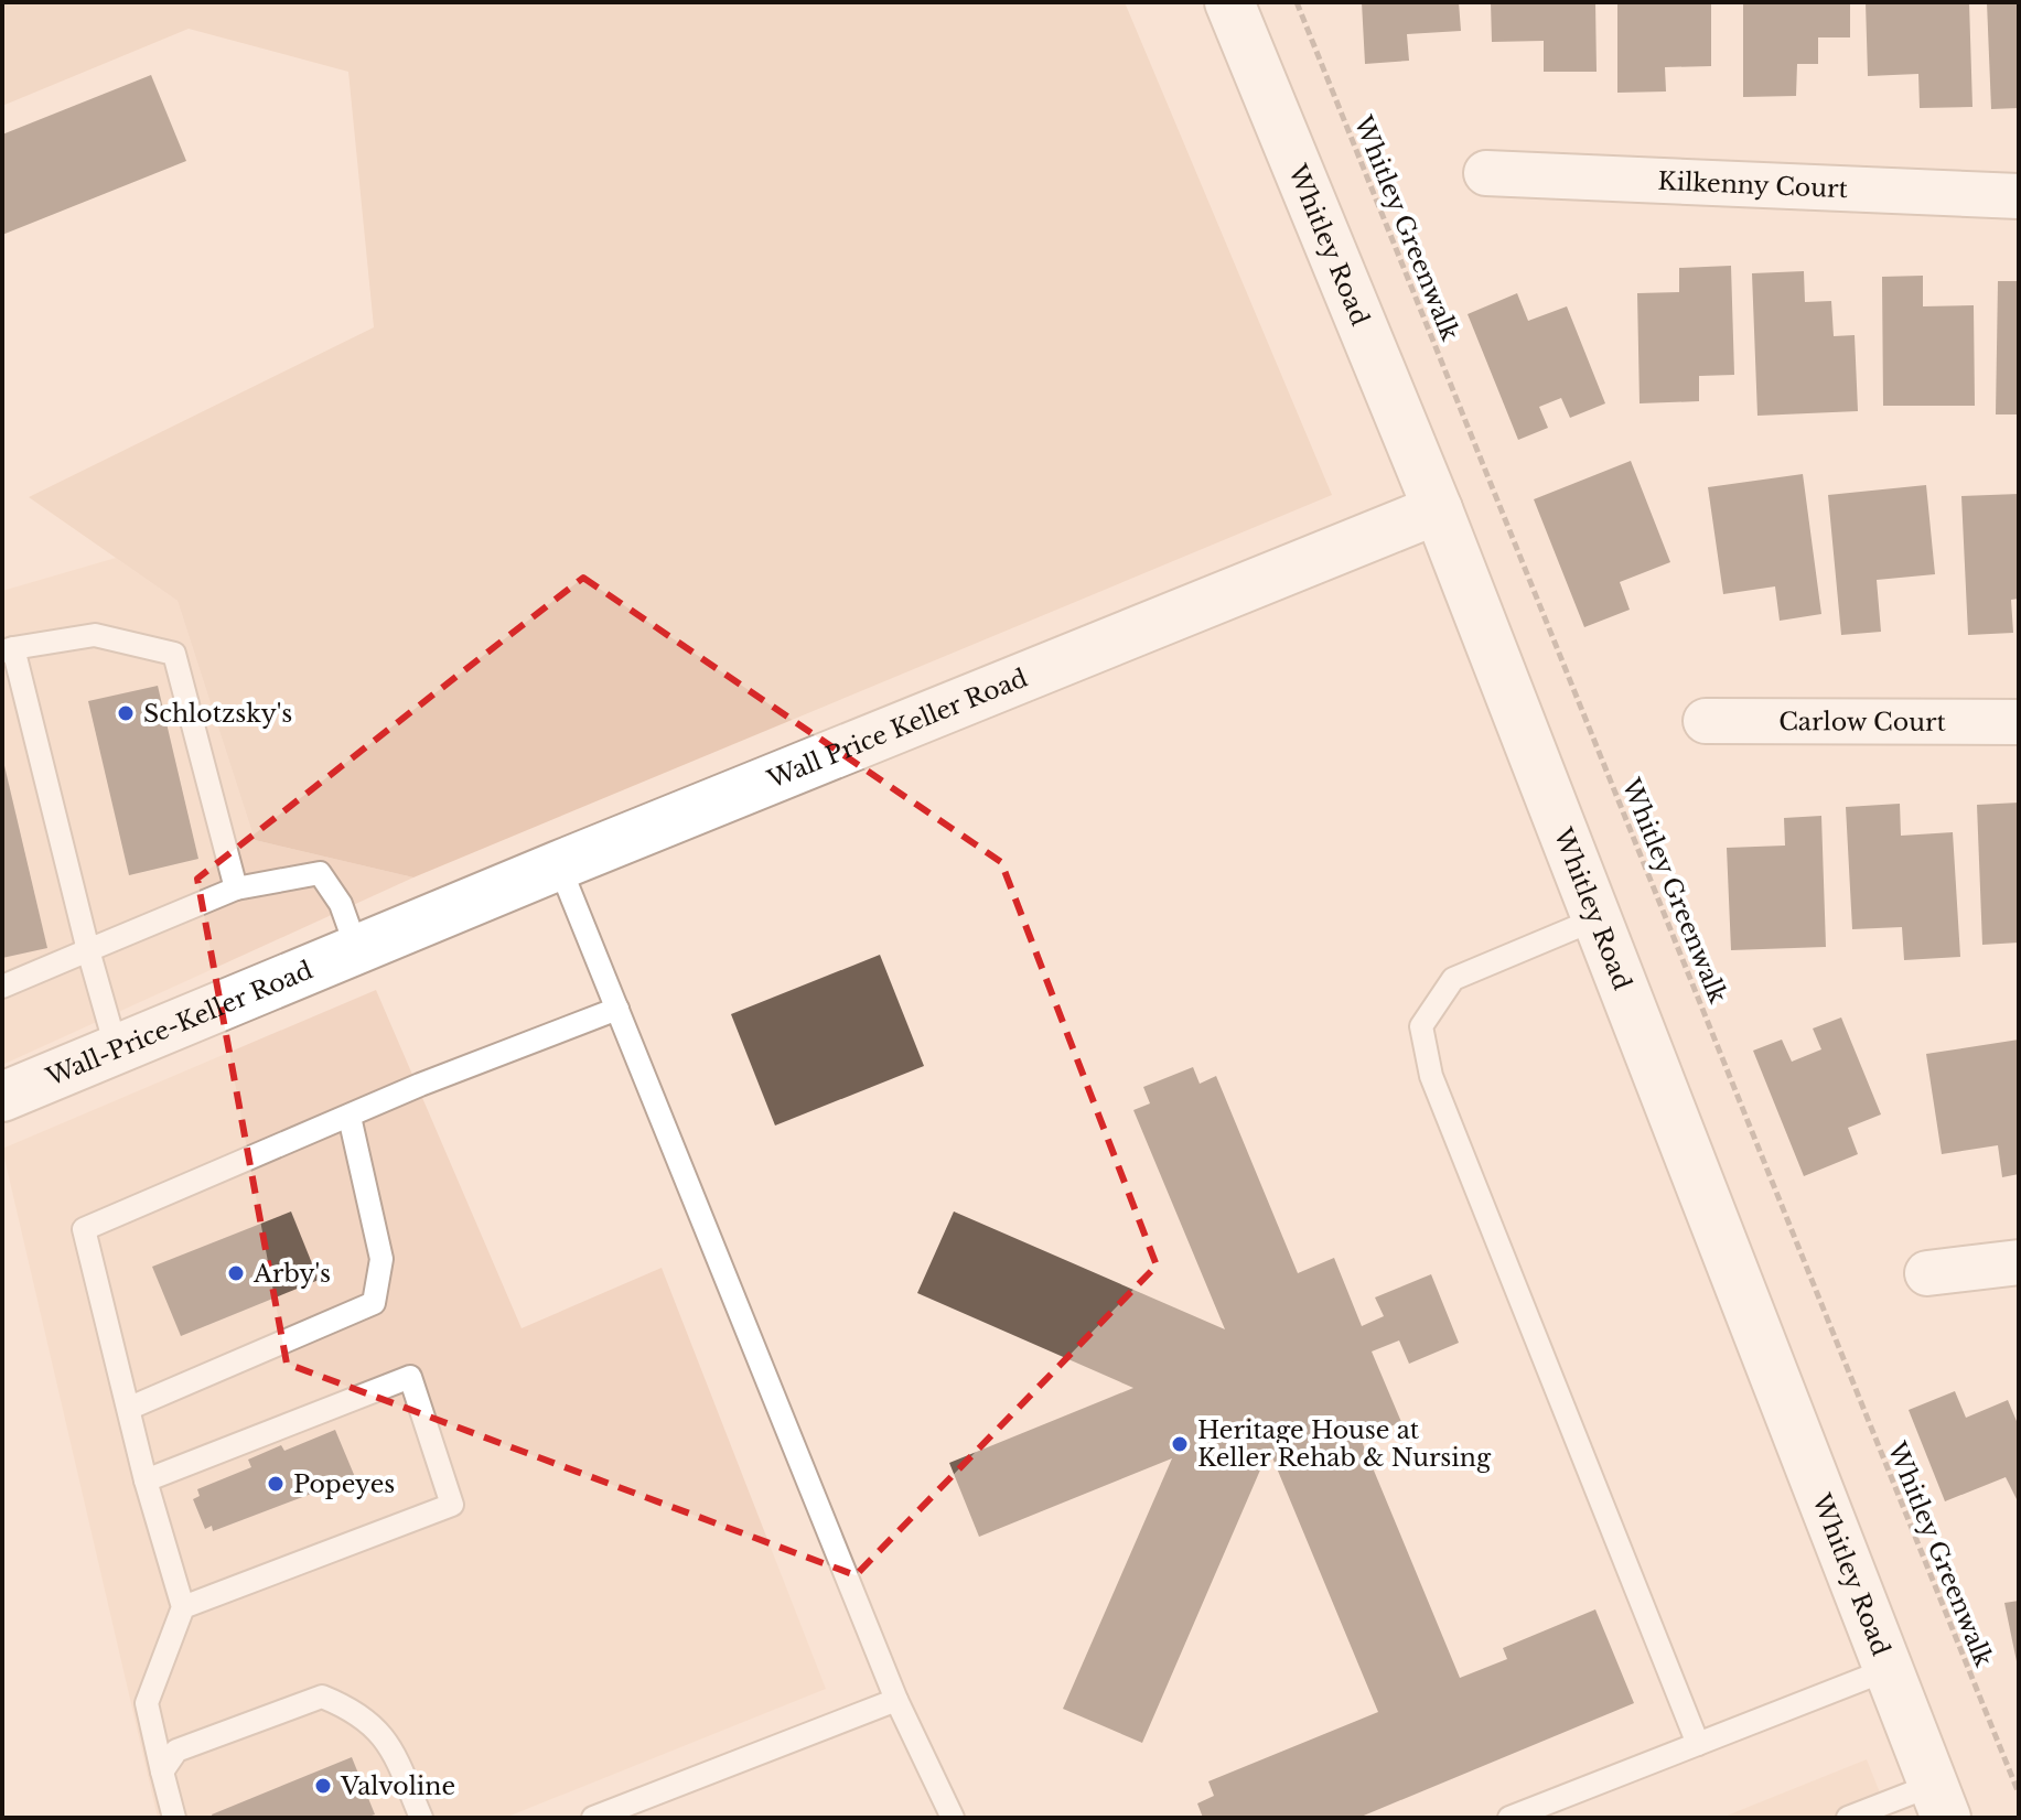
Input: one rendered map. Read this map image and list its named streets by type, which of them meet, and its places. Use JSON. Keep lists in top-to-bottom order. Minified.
{"streets":{"street":["Kilkenny Court","Whitley Road","Carlow Court","Wall Price Keller Road","Wall-Price-Keller Road"],"path":["Whitley Greenwalk"]},"crossings":[["Whitley Road","Wall Price Keller Road"],["Wall Price Keller Road","Wall-Price-Keller Road"]],"places":["Schlotzsky's","Arby's","Heritage House at Keller Rehab & Nursing","Popeyes","Valvoline"]}
